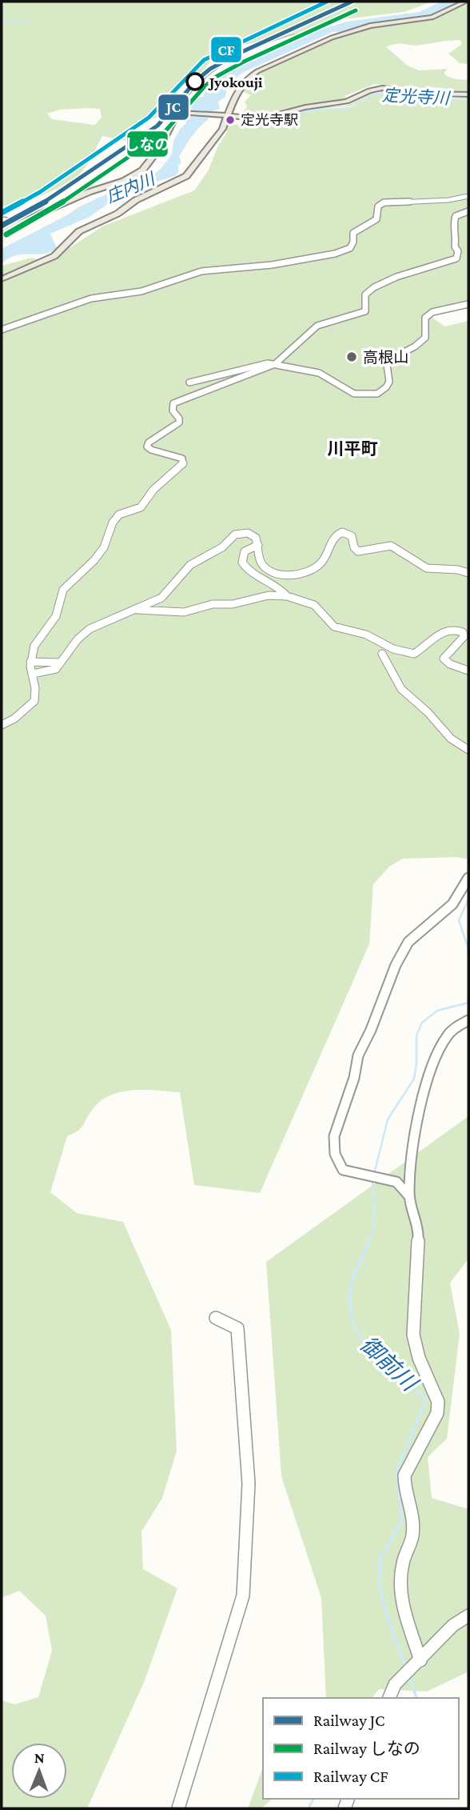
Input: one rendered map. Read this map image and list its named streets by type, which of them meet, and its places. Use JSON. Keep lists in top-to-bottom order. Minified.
{"districts":["川平町"],"water":["定光寺川","庄内川","御前川"],"places":["Jyokouji","定光寺駅","高根山"],"lines":["rail line JC","rail line CF","rail line しなの"],"legend":["Railway JC","Railway しなの","Railway CF"],"north":"top"}
